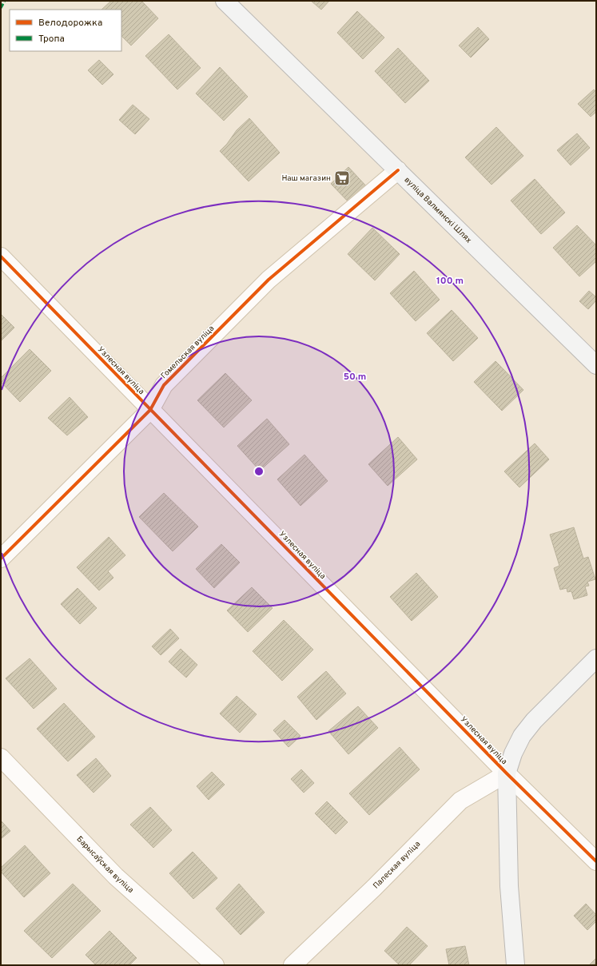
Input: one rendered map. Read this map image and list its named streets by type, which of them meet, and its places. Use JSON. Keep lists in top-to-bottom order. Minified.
{"streets":{"main road":["вуліца Валмянскі Шлях"],"street":["Гомельская вуліца","Узлесная вуліца","Барысаўская вуліца","Палеская вуліца"]},"crossings":[["вуліца Валмянскі Шлях","Гомельская вуліца"],["Гомельская вуліца","Узлесная вуліца"],["Узлесная вуліца","Палеская вуліца"]],"places":{"supermarket":["Наш магазин"]},"legend":["Велодорожка","Тропа"],"rings":["100 m","50 m"]}
